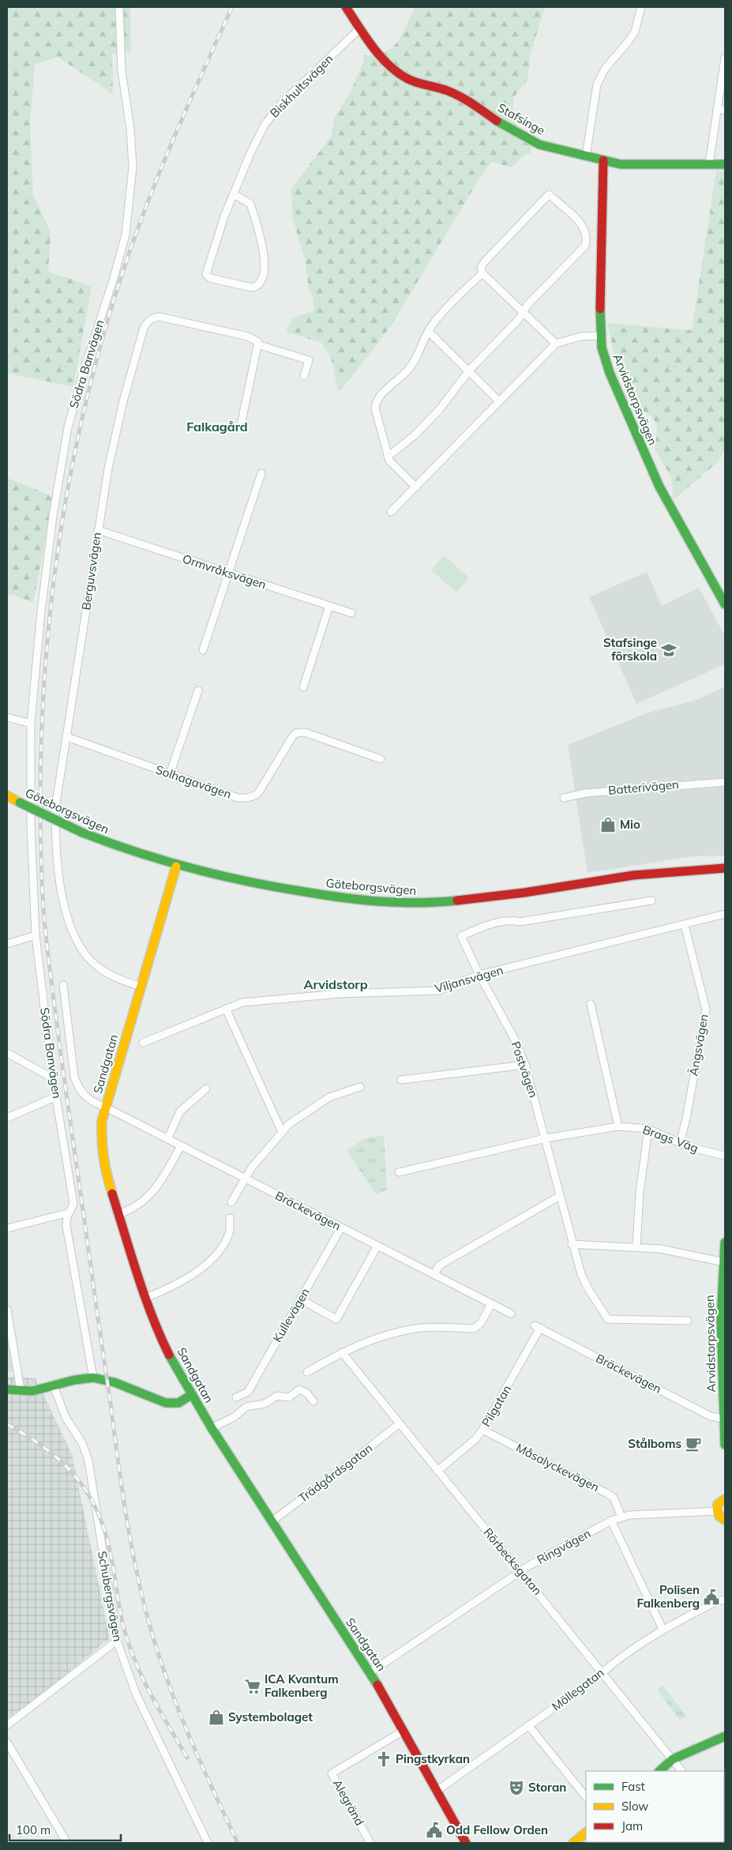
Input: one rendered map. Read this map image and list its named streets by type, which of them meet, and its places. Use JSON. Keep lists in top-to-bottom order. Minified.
{"streets":{"main road":["Stafsinge","Arvidstorpsvägen","Göteborgsvägen","Sandgatan"],"street":["Biskhultsvägen","Södra Banvägen","Berguvsvägen","Ormvråksvägen","Solhagavägen","Batterivägen","Viljansvägen","Ängsvägen","Postvägen","Brags Väg","Bräckevägen","Kullevägen","Pilgatan","Måsalyckevägen","Trädgårdsgatan","Ringvägen","Rörbecksgatan","Schubergsvägen","Möllegatan","Alegränd"]},"crossings":[["Biskhultsvägen","Stafsinge"],["Stafsinge","Arvidstorpsvägen"],["Arvidstorpsvägen","Bräckevägen"],["Berguvsvägen","Ormvråksvägen"],["Berguvsvägen","Solhagavägen"],["Berguvsvägen","Sandgatan"],["Göteborgsvägen","Sandgatan"],["Viljansvägen","Ängsvägen"],["Viljansvägen","Postvägen"],["Ängsvägen","Brags Väg"],["Sandgatan","Bräckevägen"],["Sandgatan","Trädgårdsgatan"],["Sandgatan","Ringvägen"],["Sandgatan","Möllegatan"],["Sandgatan","Alegränd"],["Postvägen","Brags Väg"],["Bräckevägen","Kullevägen"],["Bräckevägen","Pilgatan"],["Pilgatan","Måsalyckevägen"],["Pilgatan","Rörbecksgatan"],["Måsalyckevägen","Ringvägen"],["Trädgårdsgatan","Rörbecksgatan"],["Ringvägen","Rörbecksgatan"],["Rörbecksgatan","Möllegatan"]],"districts":["Falkagård","Arvidstorp"],"places":{"school or university":["Stafsinge förskola"],"shop":["Mio","Systembolaget"],"cafe":["Stålboms"],"public building":["Polisen Falkenberg","Odd Fellow Orden"],"supermarket":["ICA Kvantum Falkenberg"],"church":["Pingstkyrkan"],"theatre":["Storan"]},"legend":["Fast","Slow","Jam"],"scale_bar":"100 m"}
